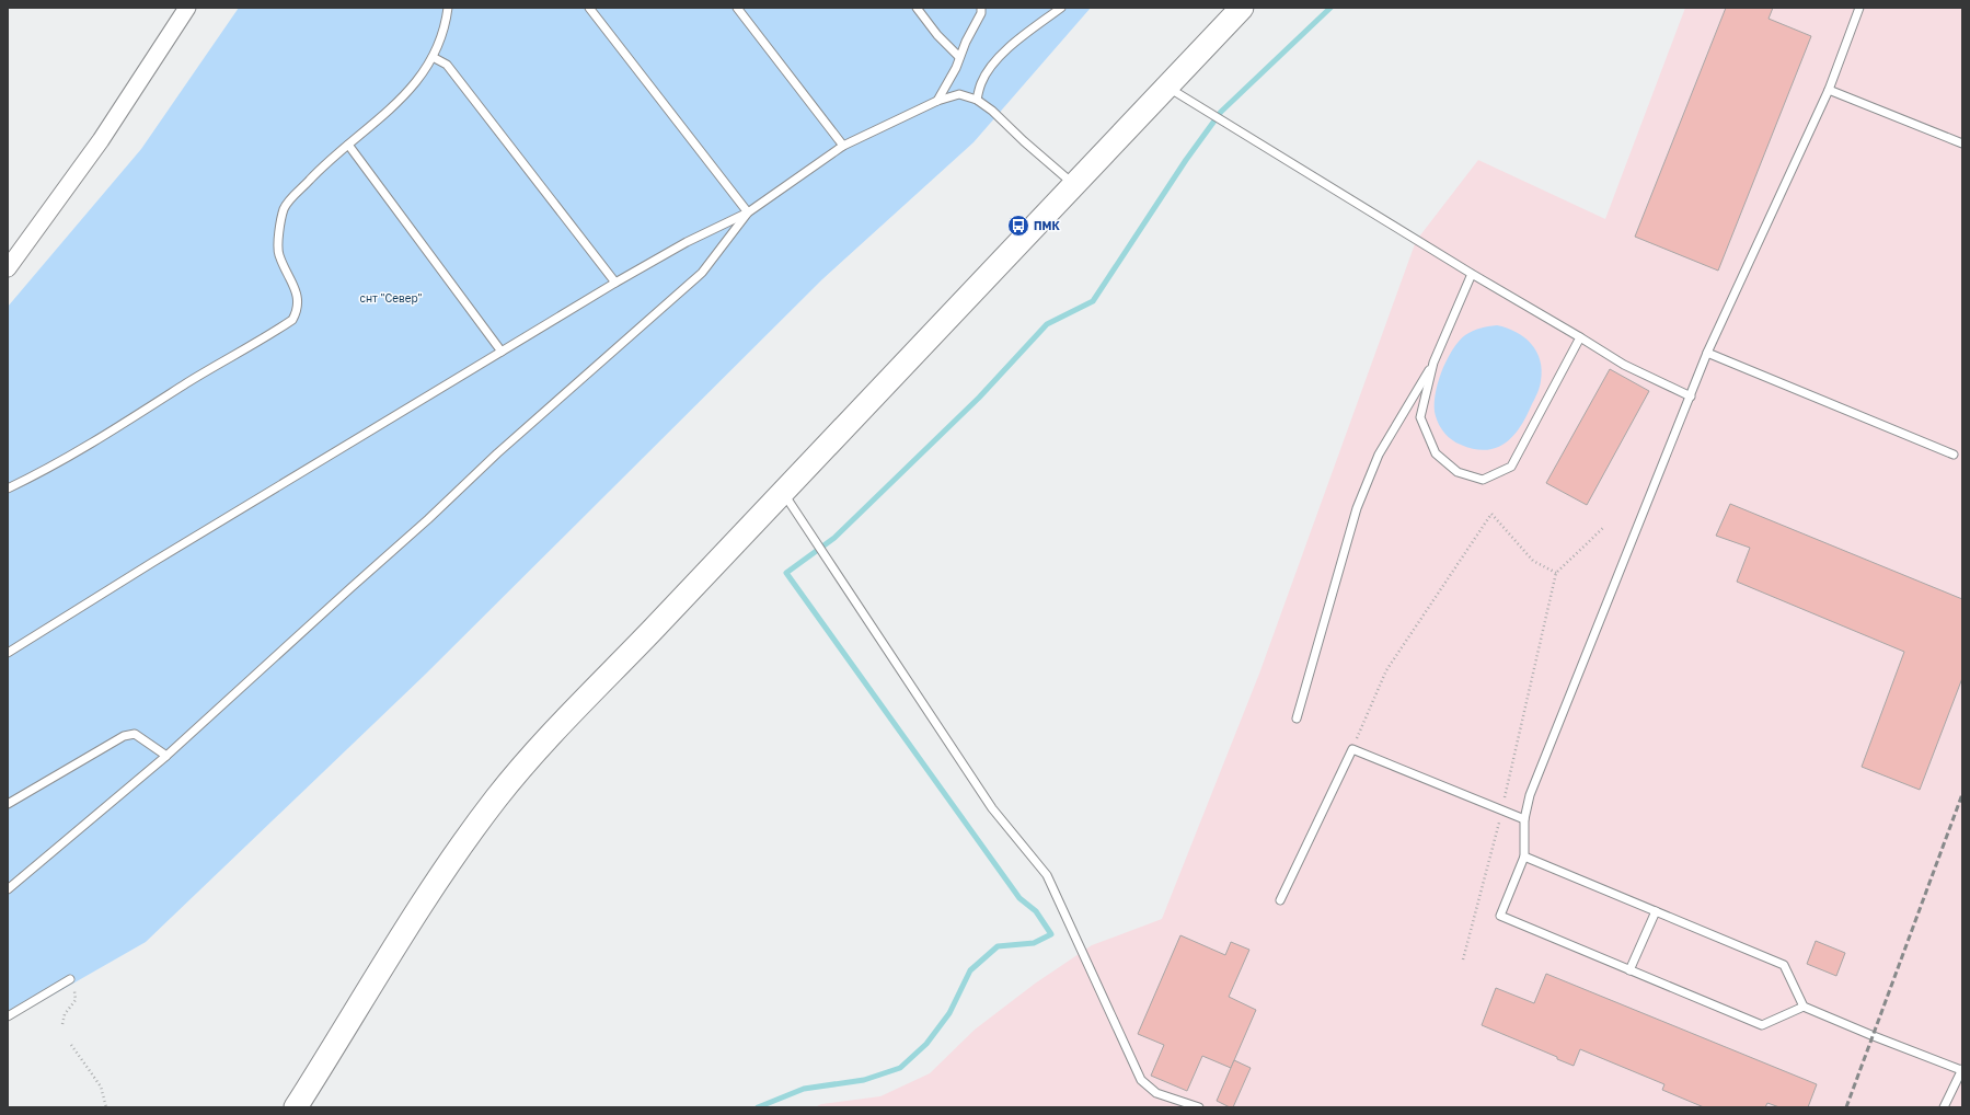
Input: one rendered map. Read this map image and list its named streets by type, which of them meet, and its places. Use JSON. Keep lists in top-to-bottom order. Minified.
{"parks":["снт \"Север\""],"places":{"bus stop":["ПМК"]}}
